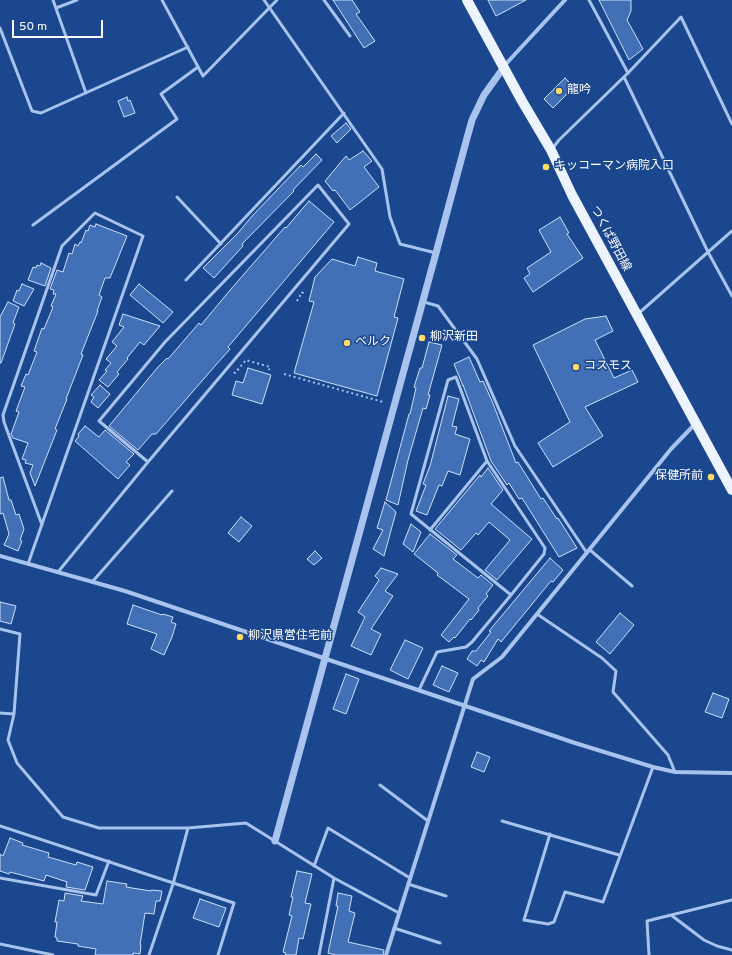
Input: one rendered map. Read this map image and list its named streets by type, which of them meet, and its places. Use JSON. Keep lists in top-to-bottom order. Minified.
{"streets":{"main road":["つくば野田線"]},"places":["龍吟","キッコーマン病院入口","柳沢新田","ベルク","コスモス","保健所前","柳沢県営住宅前"],"scale_bar":"50 m"}
